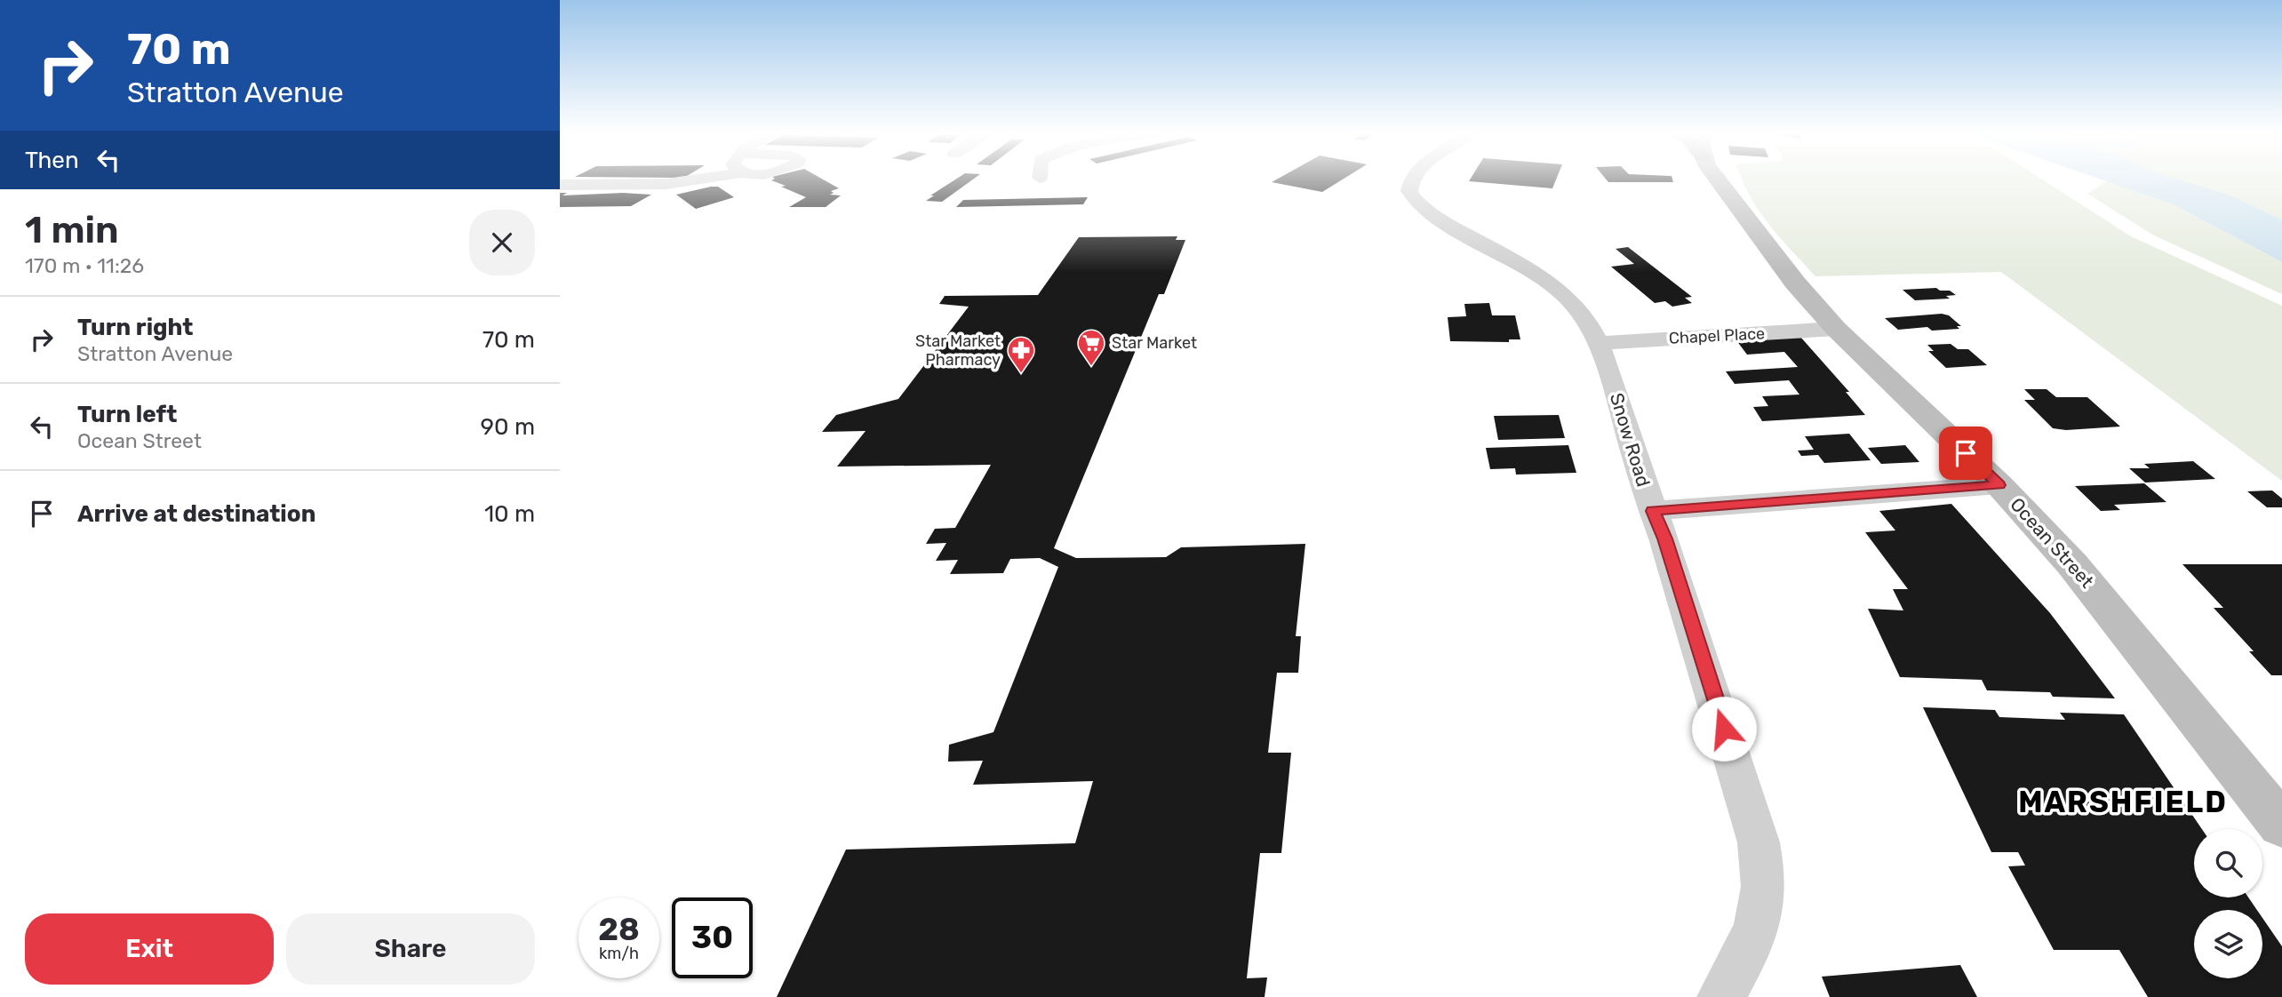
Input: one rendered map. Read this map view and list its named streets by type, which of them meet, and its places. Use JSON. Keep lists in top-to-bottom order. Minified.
{"streets":{"main road":["Ocean Street"],"street":["Chapel Place","Snow Road"]},"crossings":[["Chapel Place","Snow Road"],["Chapel Place","Ocean Street"]],"districts":["MARSHFIELD"],"places":{"supermarket":["Star Market"],"pharmacy":["Star Market Pharmacy"]},"page":{"turn":["70 m","Stratton Avenue"],"then":"Then","heading":["1 min","170 m · 11:26"],"list":[{"name":"Turn right","note":"Stratton Avenue","value":"70 m"},{"name":"Turn left","note":"Ocean Street","value":"90 m"},{"name":"Arrive at destination","value":"10 m"}],"speed":"28 km/h","limit":"30","buttons":["Exit","Share"]}}
